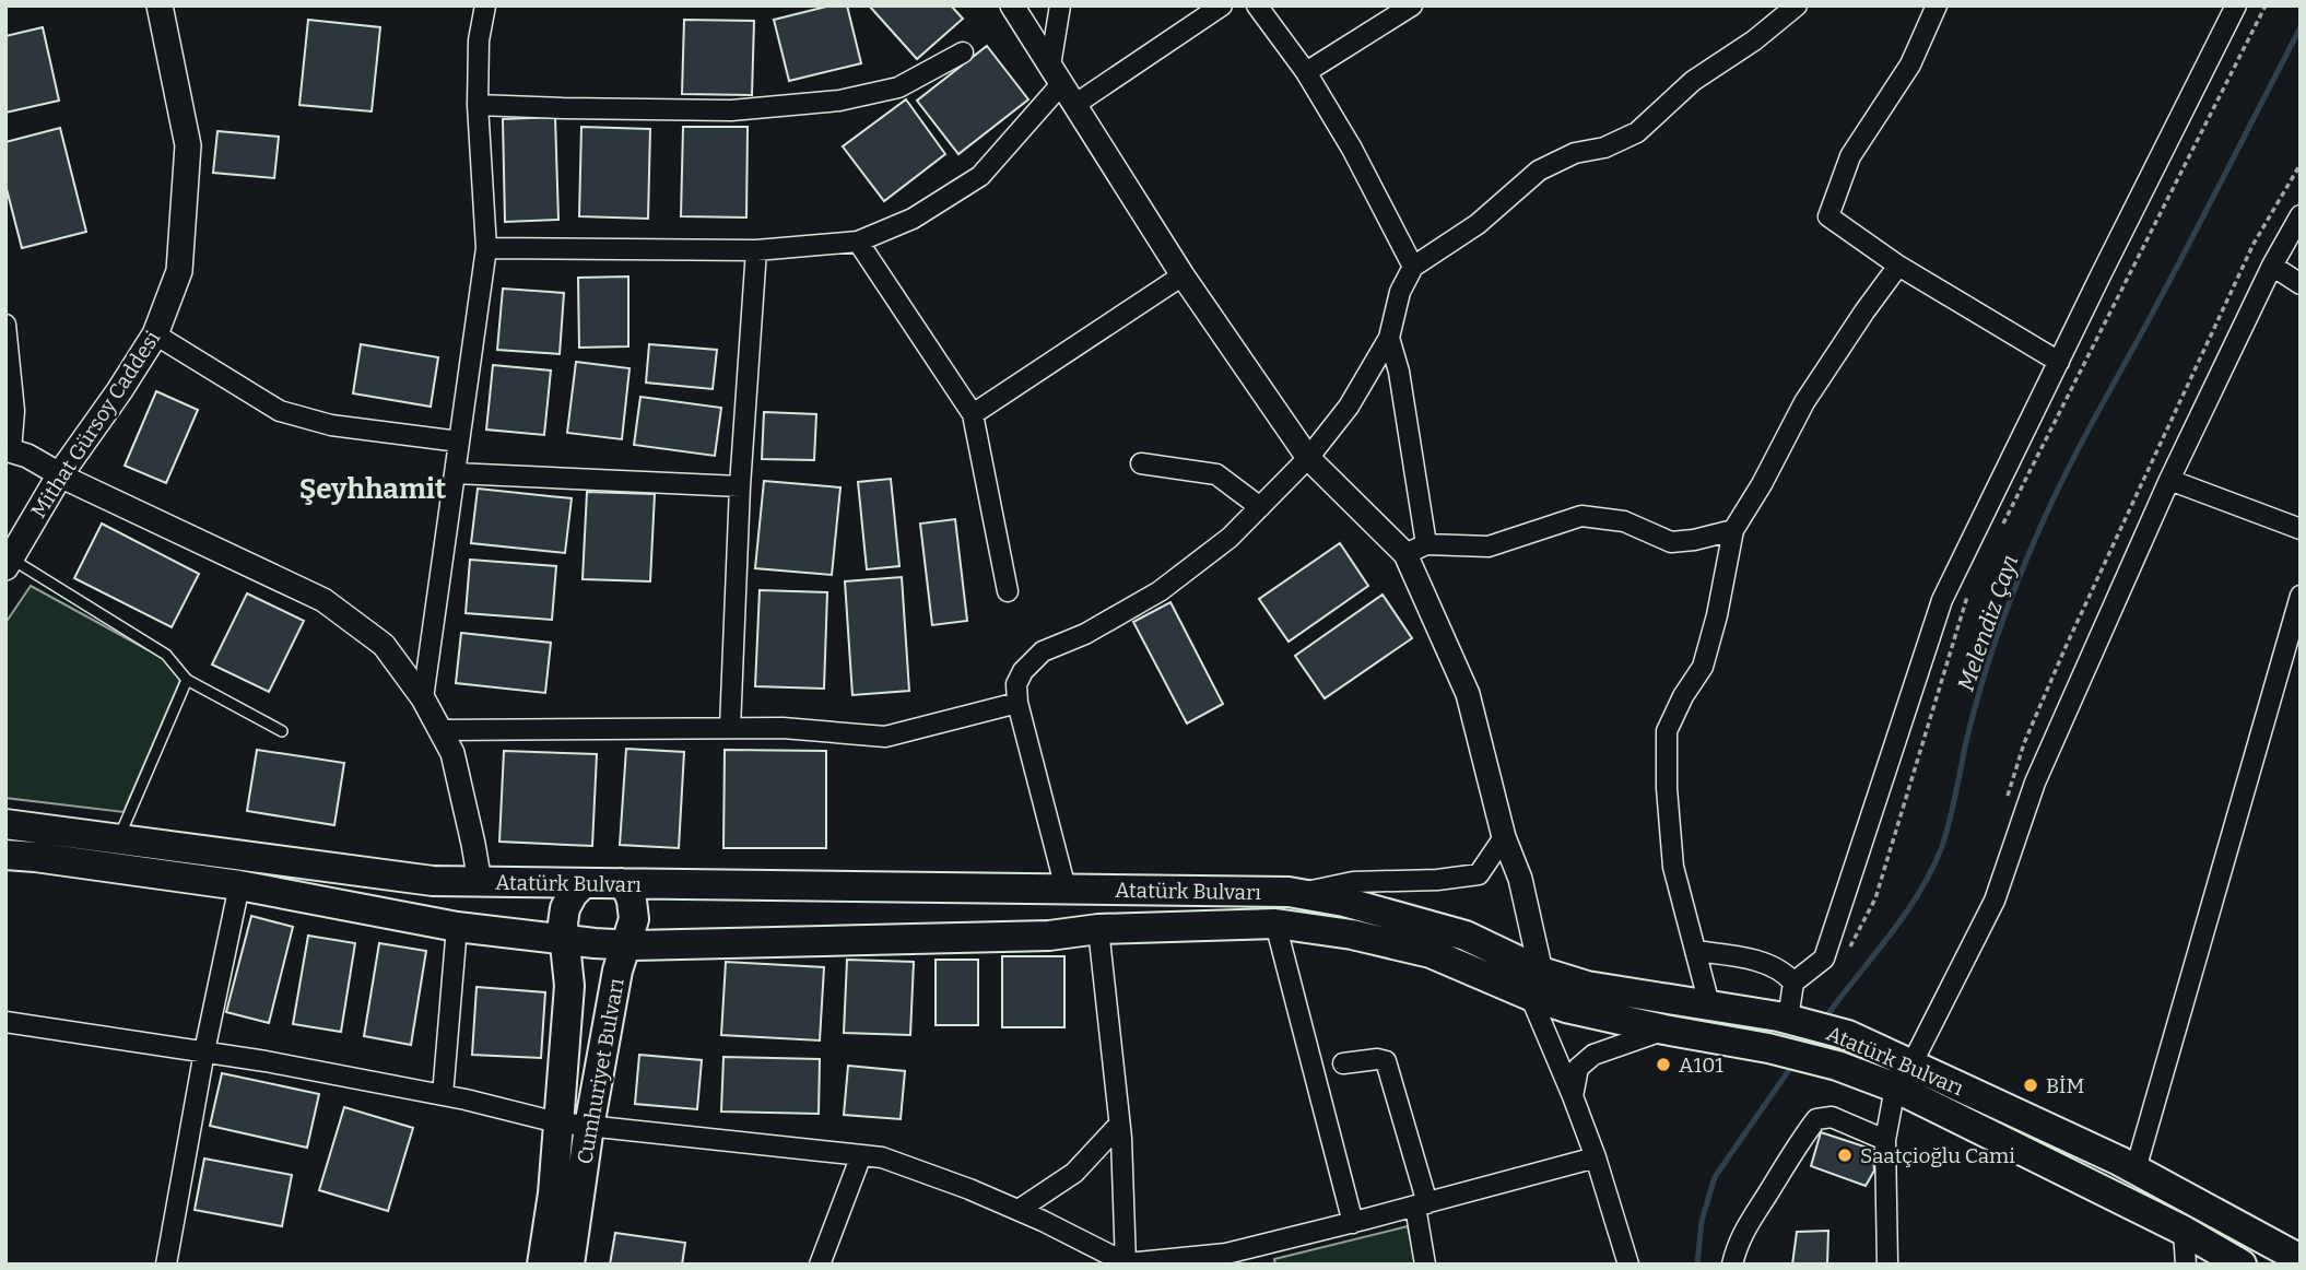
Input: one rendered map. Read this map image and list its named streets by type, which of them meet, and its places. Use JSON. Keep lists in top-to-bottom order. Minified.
{"streets":{"main road":["Mithat Gürsoy Caddesi","Atatürk Bulvarı","Cumhuriyet Bulvarı"]},"crossings":[["Atatürk Bulvarı","Cumhuriyet Bulvarı"]],"districts":["Şeyhhamit"],"water":["Melendiz Çayı"],"places":["A101","BİM","Saatçioğlu Cami"]}
